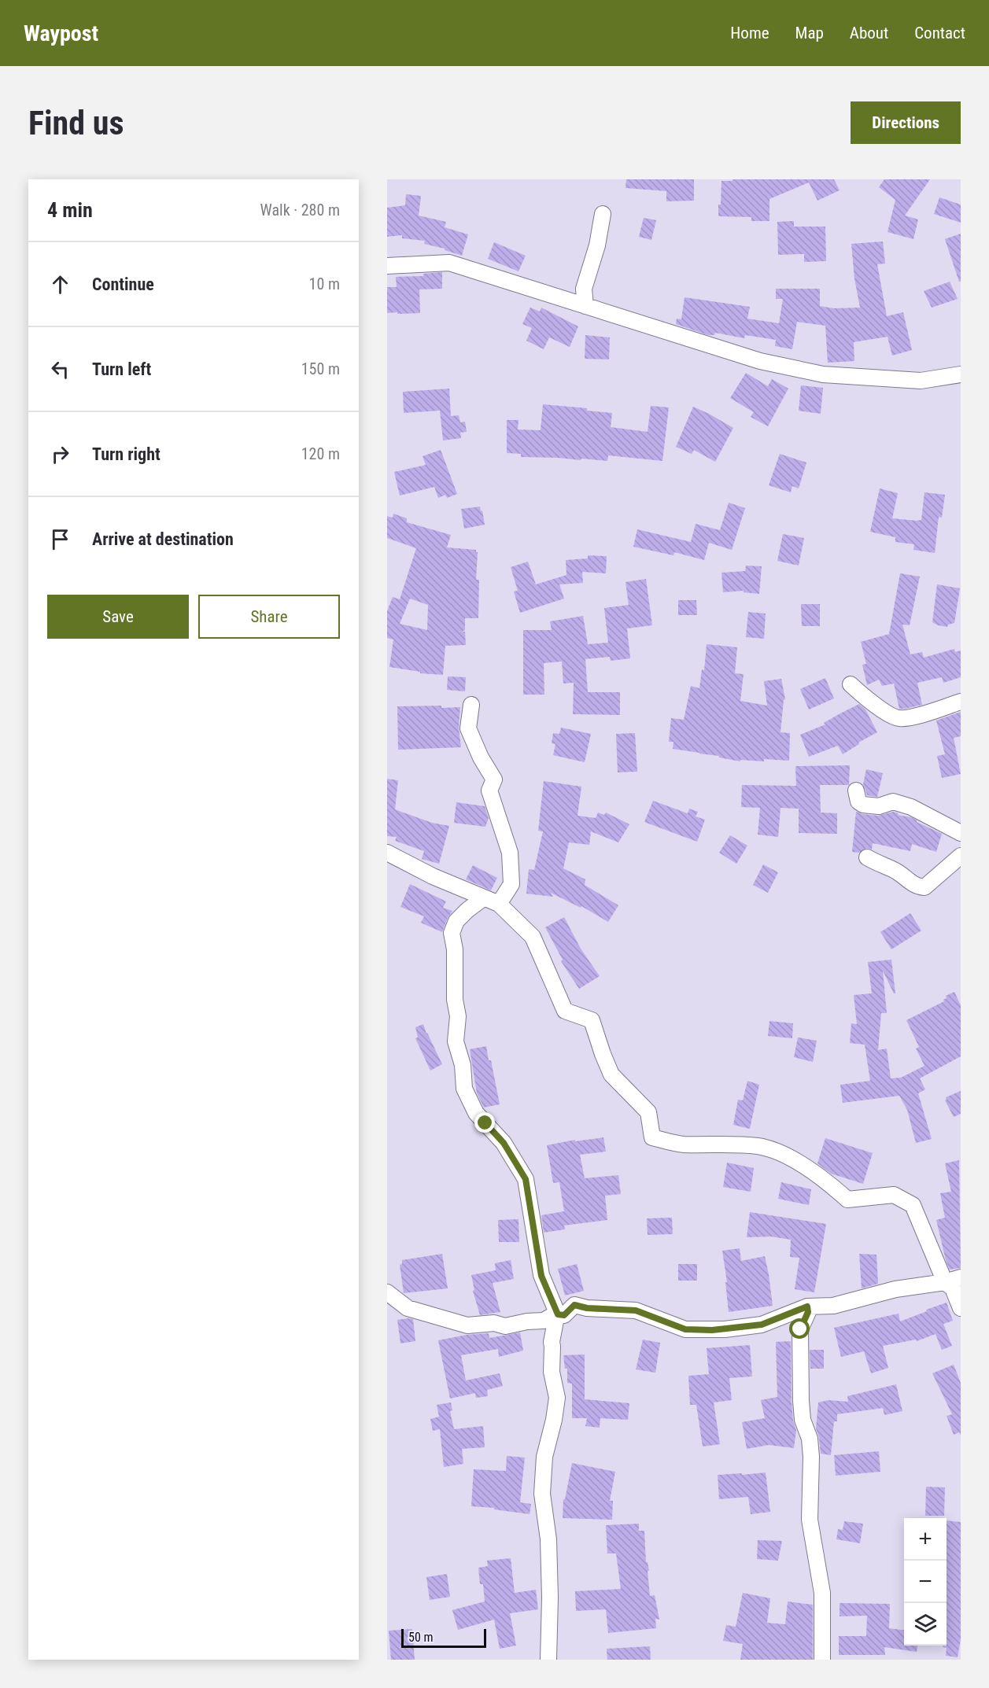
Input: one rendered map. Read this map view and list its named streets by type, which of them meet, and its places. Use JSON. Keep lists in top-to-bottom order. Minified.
{"scale_bar":"50 m","page":{"header":"Waypost","nav":["Home","Map","About","Contact"],"buttons":["Directions",["Save","Share"]],"title":"Find us","heading":["4 min","Walk · 280 m"],"list":[["Continue","10 m"],["Turn left","150 m"],["Turn right","120 m"],"Arrive at destination"],"map_buttons":["+","−"],"scale":"50 m"}}
